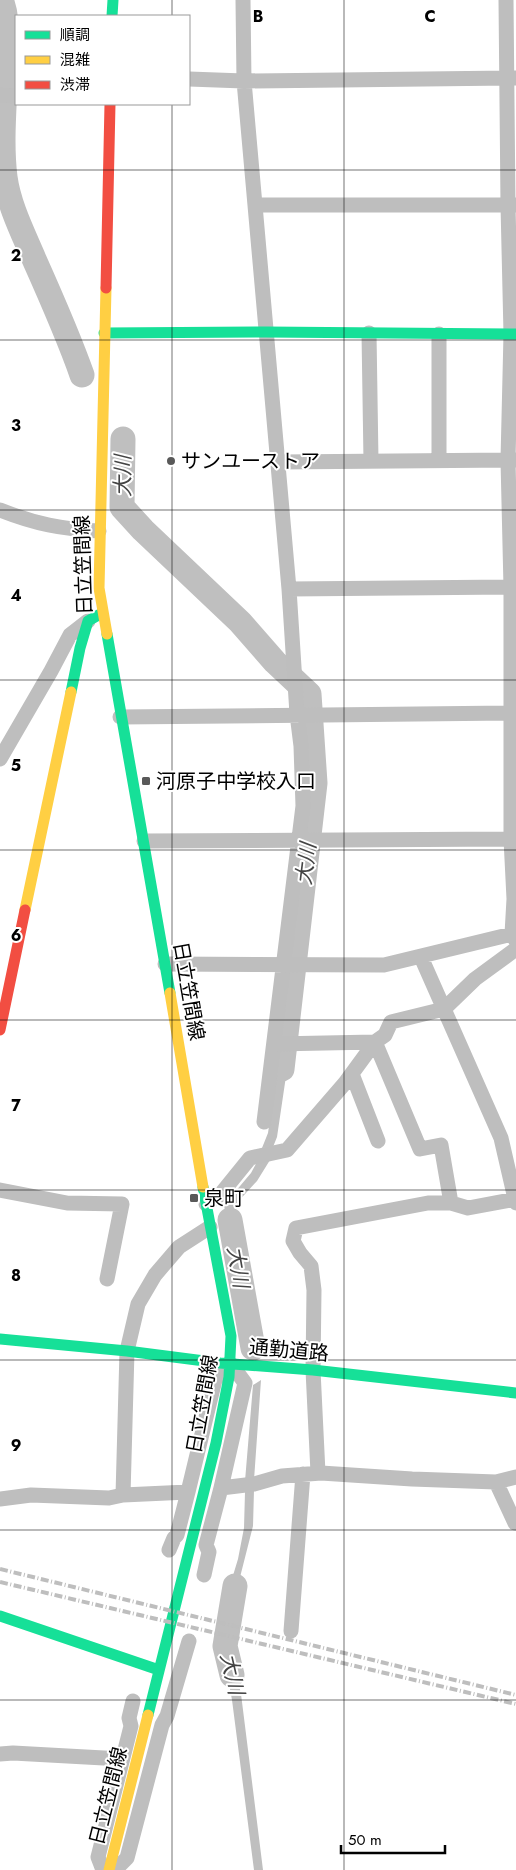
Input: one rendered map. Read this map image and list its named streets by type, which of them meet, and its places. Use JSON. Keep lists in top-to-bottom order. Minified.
{"streets":{"main road":["日立笠間線","通勤道路"]},"crossings":[["日立笠間線","通勤道路"]],"water":["大川"],"places":{"other":["サンユーストア"],"transit":["河原子中学校入口","泉町"]},"legend":["順調","混雑","渋滞"],"scale_bar":"50 m","grid":{"columns":["B","C"],"rows":["2","3","4","5","6","7","8","9"]}}
